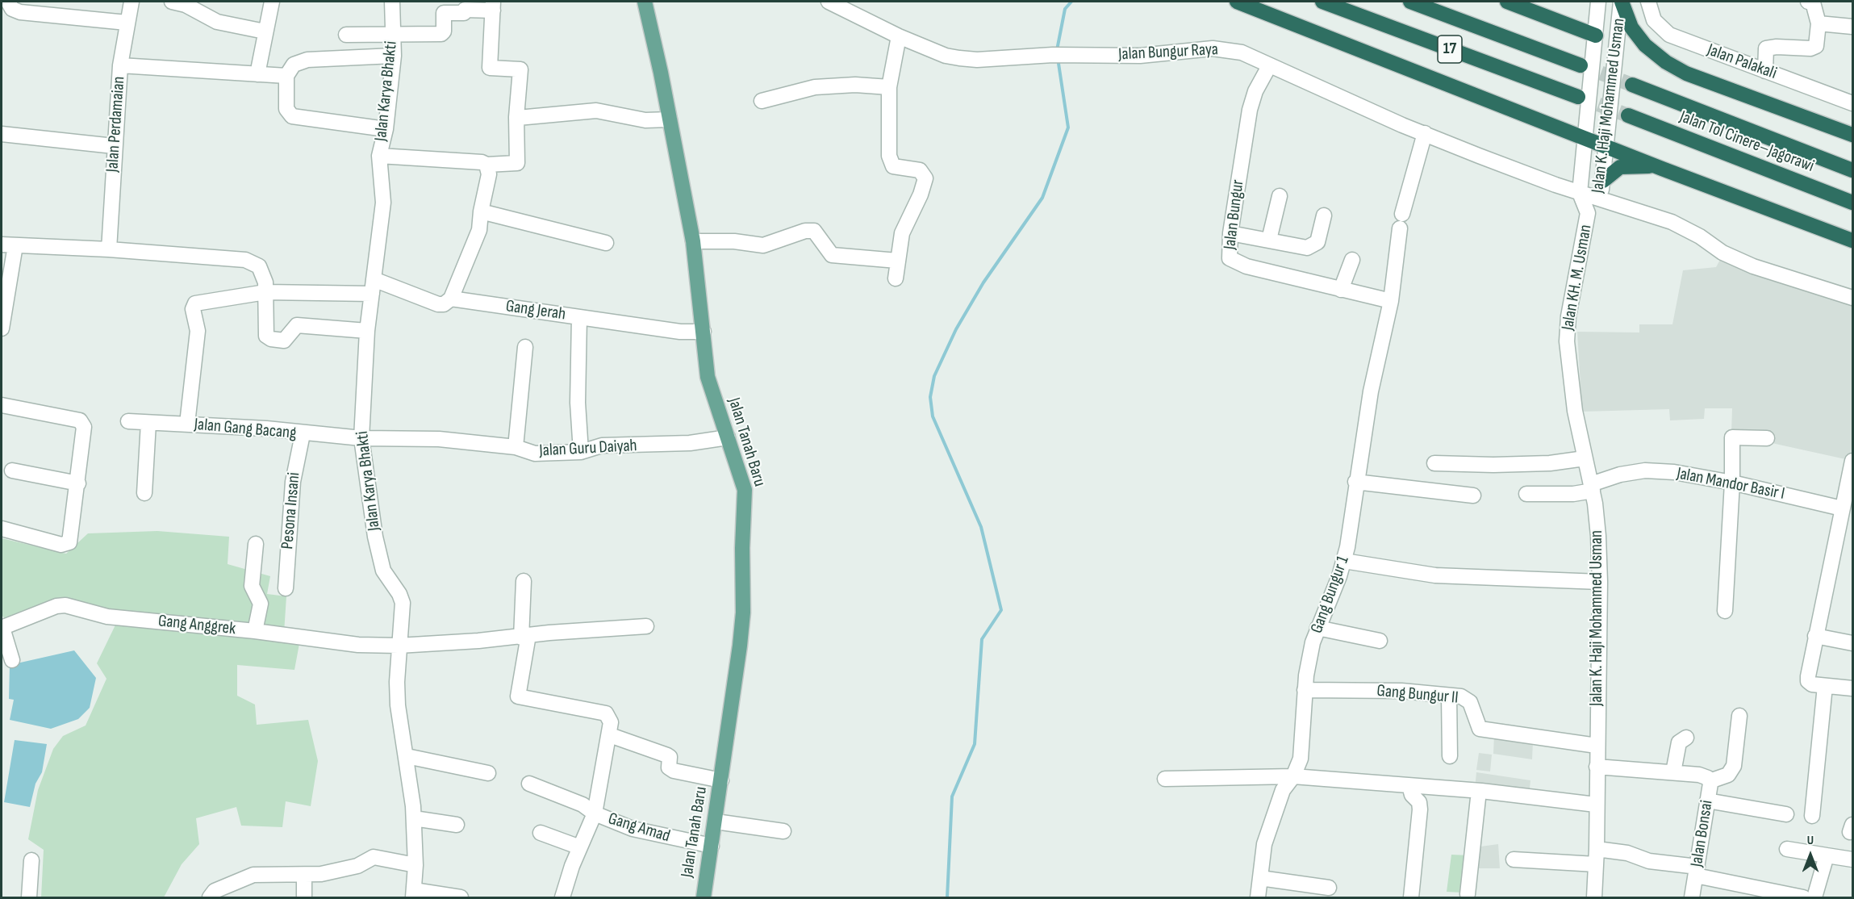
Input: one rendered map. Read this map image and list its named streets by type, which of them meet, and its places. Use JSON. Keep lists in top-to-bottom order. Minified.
{"streets":{"highway":["17","Jalan Tol Cinere–Jagorawi"],"main road":["Jalan Tanah Baru"],"street":["Jalan Bungur Raya","Jalan Palakali","Jalan Karya Bhakti","Jalan K. Haji Mohammed Usman","Jalan Perdamaian","Jalan Bungur","Jalan KH. M. Usman","Gang Jerah","Jalan Gang Bacang","Jalan Guru Daiyah","Jalan Mandor Basir I","Pesona Insani","Gang Bungur 1","Gang Anggrek","Gang Bungur II","Gang Amad","Jalan Bonsai"]},"crossings":[["Jalan Bungur Raya","Jalan K. Haji Mohammed Usman"],["Jalan Bungur Raya","Jalan Bungur"],["Jalan Bungur Raya","Gang Bungur 1"],["Jalan Karya Bhakti","Gang Jerah"],["Jalan Karya Bhakti","Jalan Gang Bacang"],["Jalan Karya Bhakti","Jalan Guru Daiyah"],["Jalan Karya Bhakti","Gang Anggrek"],["Jalan K. Haji Mohammed Usman","Jalan KH. M. Usman"],["Jalan K. Haji Mohammed Usman","Jalan Mandor Basir I"],["Jalan K. Haji Mohammed Usman","Gang Bungur II"],["Jalan Bungur","Gang Bungur 1"],["Gang Jerah","Jalan Tanah Baru"],["Jalan Gang Bacang","Jalan Guru Daiyah"],["Jalan Gang Bacang","Pesona Insani"],["Jalan Tanah Baru","Jalan Guru Daiyah"],["Jalan Tanah Baru","Gang Amad"],["Gang Bungur 1","Gang Bungur II"]],"north":"top"}
